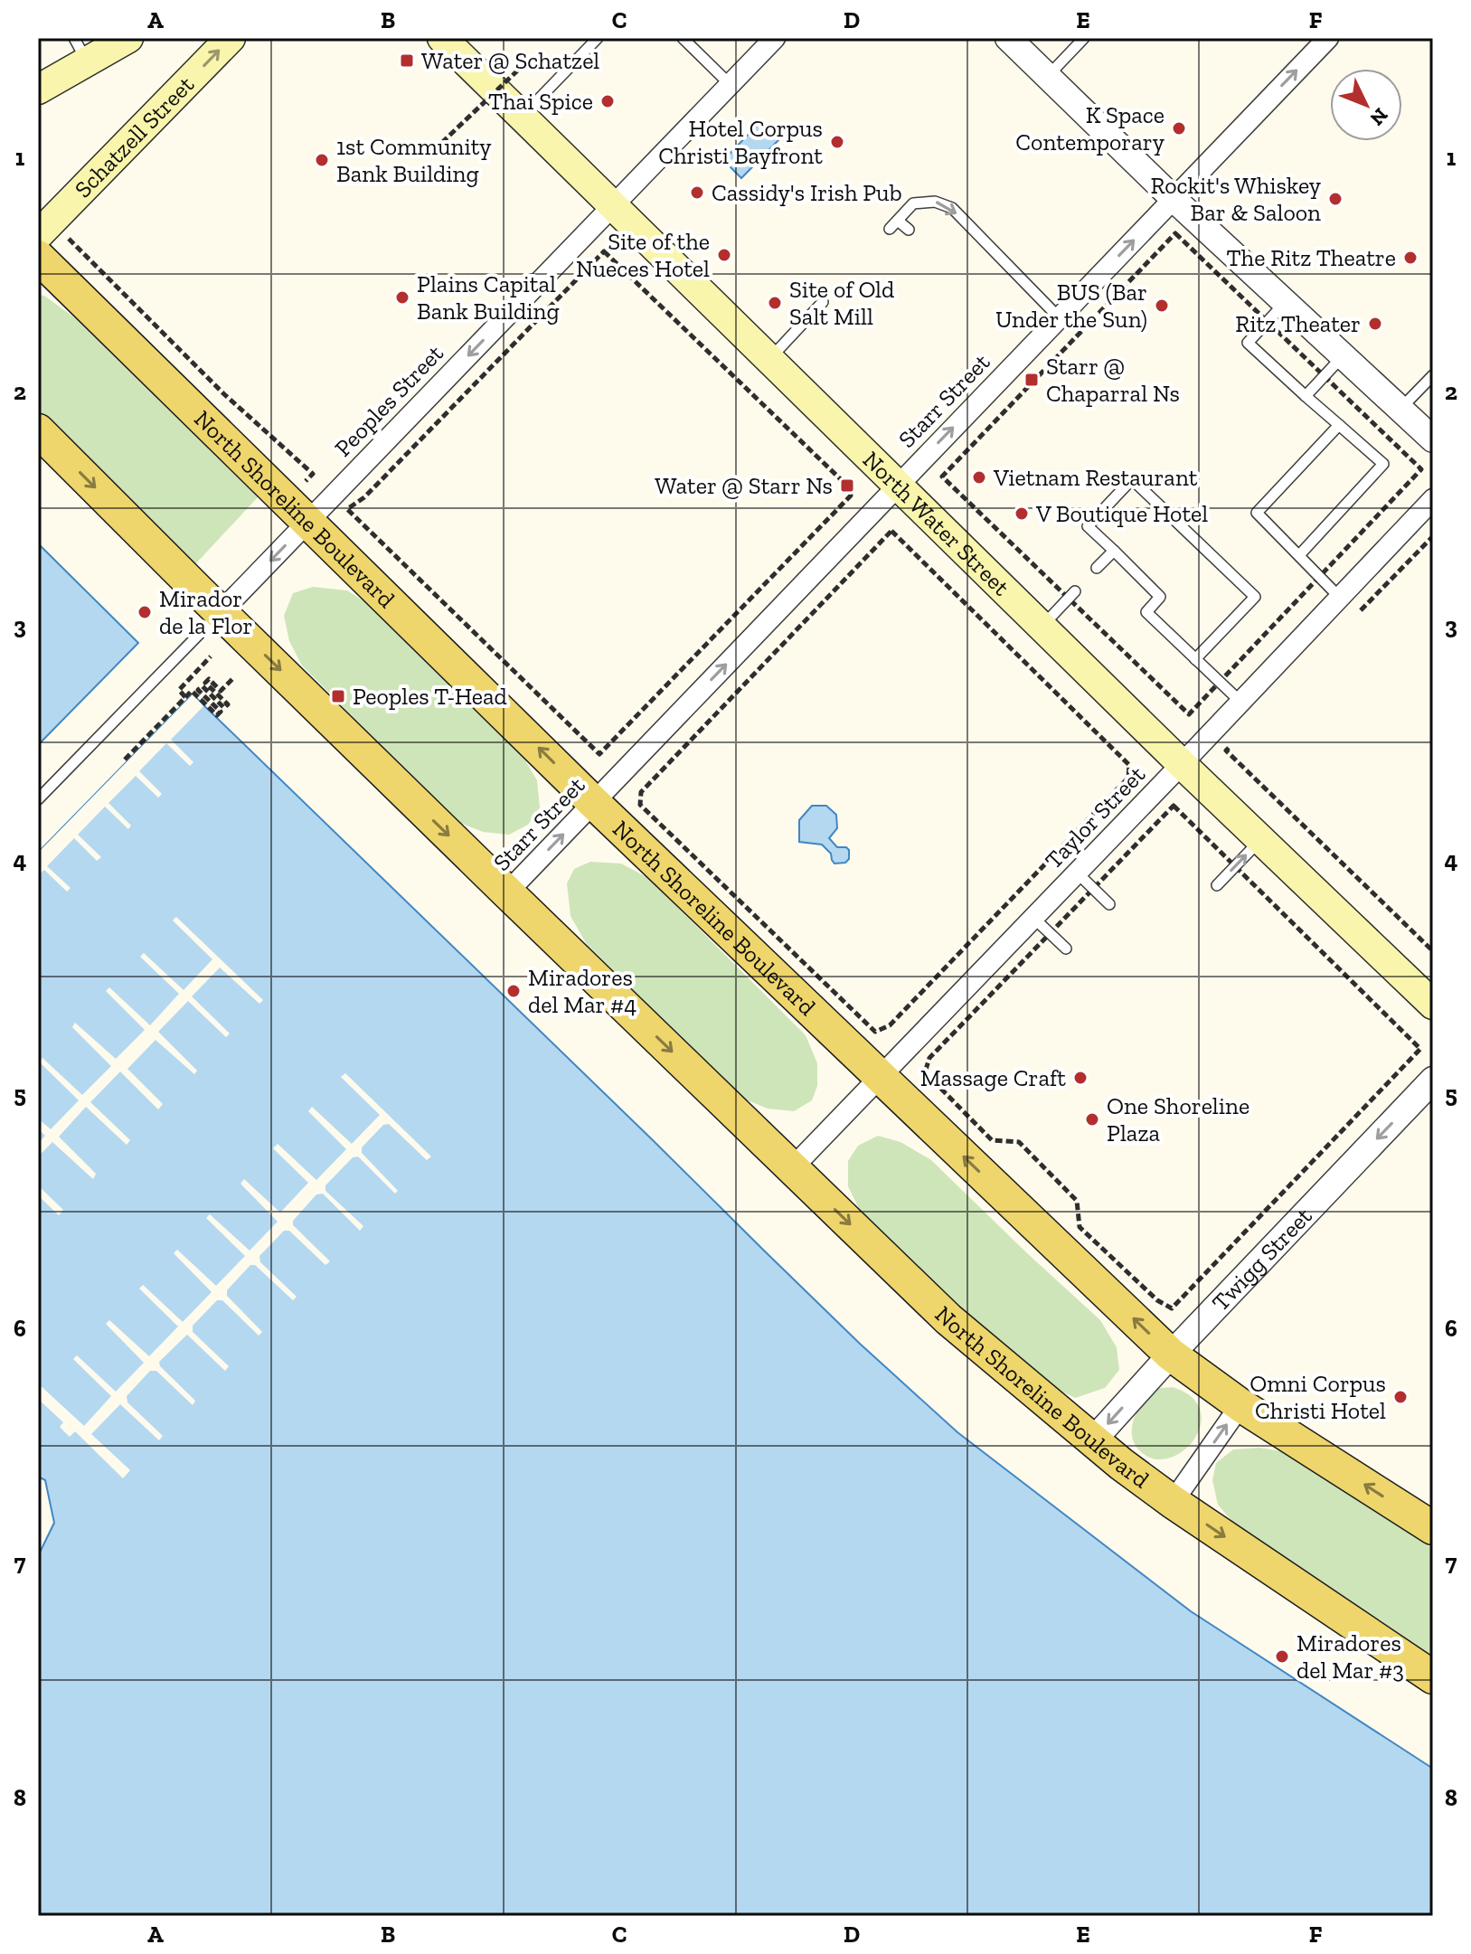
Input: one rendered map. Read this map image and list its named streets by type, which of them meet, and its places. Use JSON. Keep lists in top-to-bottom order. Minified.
{"streets":{"main road":["Schatzell Street","North Shoreline Boulevard","North Water Street"],"street":["Peoples Street","Starr Street","Taylor Street","Twigg Street"]},"crossings":[["Peoples Street","North Shoreline Boulevard"],["Peoples Street","North Water Street"],["Starr Street","North Shoreline Boulevard"],["Starr Street","North Water Street"],["North Shoreline Boulevard","Taylor Street"],["North Shoreline Boulevard","Twigg Street"],["North Water Street","Taylor Street"]],"one_way":["Schatzell Street","Peoples Street","Starr Street","Twigg Street"],"places":{"transit":["Water @ Schatzel","Starr @ Chaparral Ns","Water @ Starr Ns","Peoples T-Head"],"other":["Thai Spice","K Space Contemporary","Hotel Corpus Christi Bayfront","1st Community Bank Building","Cassidy's Irish Pub","Rockit's Whiskey Bar & Saloon","Site of the Nueces Hotel","The Ritz Theatre","Plains Capital Bank Building","Site of Old Salt Mill","BUS (Bar Under the Sun)","Ritz Theater","Vietnam Restaurant","V Boutique Hotel","Mirador de la Flor","Miradores del Mar #4","Massage Craft","One Shoreline Plaza","Omni Corpus Christi Hotel","Miradores del Mar #3"]},"north":"bottom right","grid":{"columns":["A","B","C","D","E","F"],"rows":["1","2","3","4","5","6","7","8"]}}
